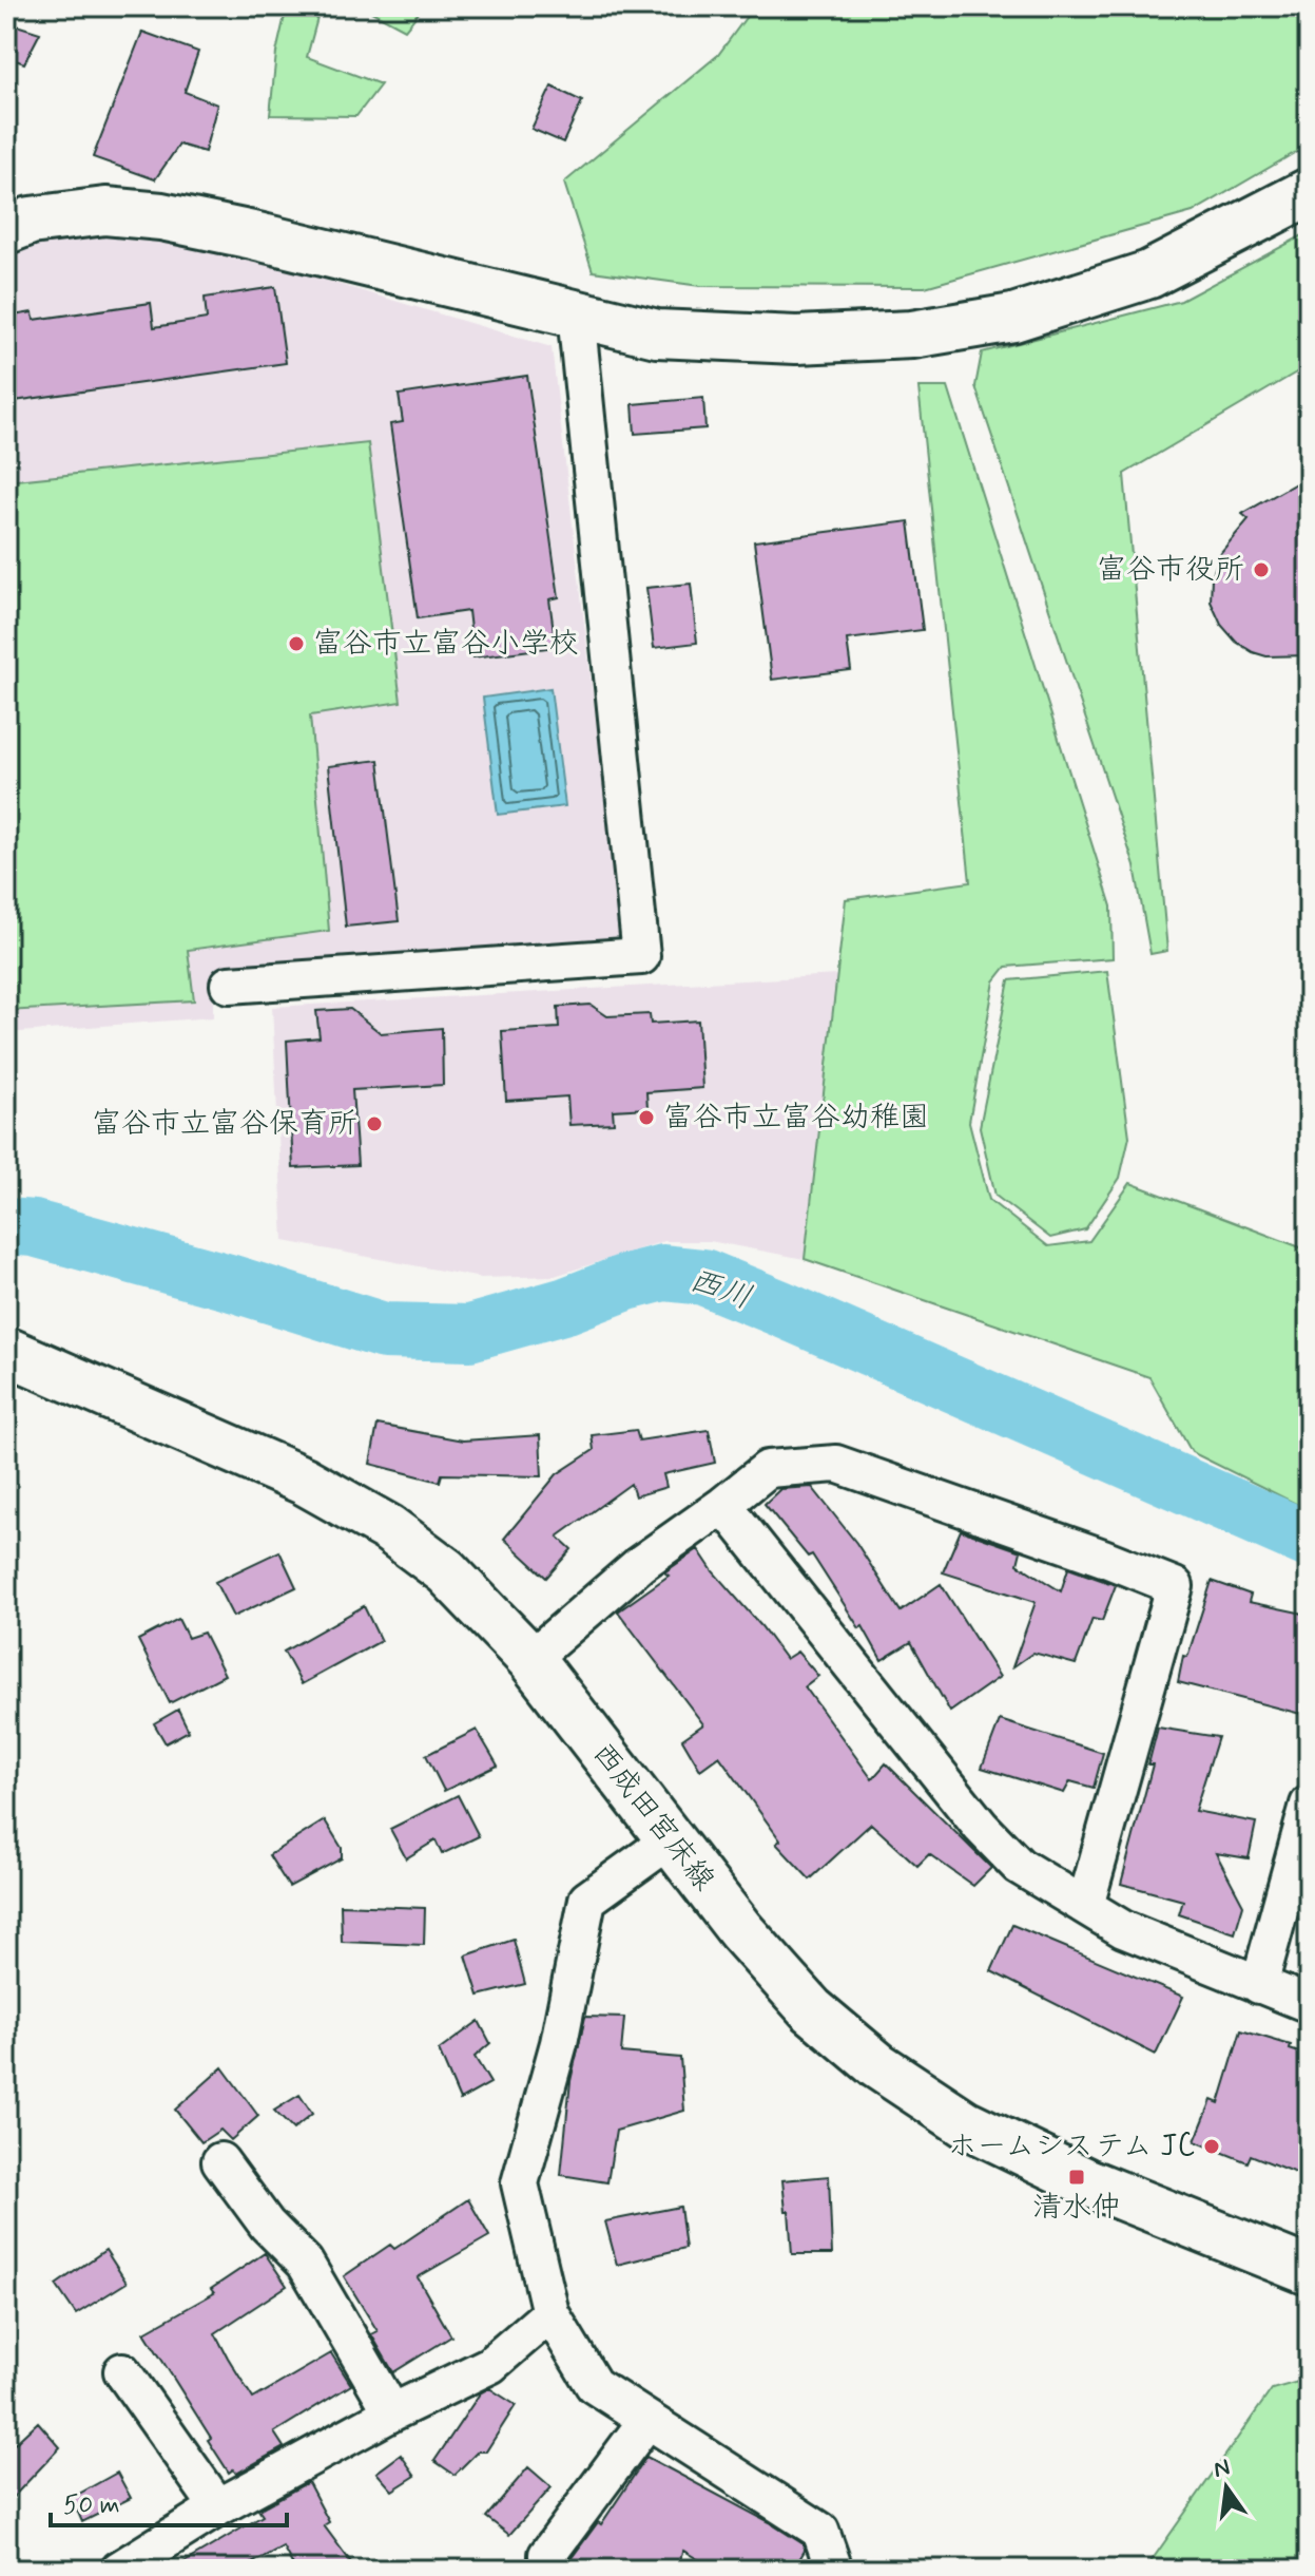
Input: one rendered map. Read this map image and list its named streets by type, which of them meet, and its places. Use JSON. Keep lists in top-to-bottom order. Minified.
{"streets":{"main road":["西成田宮床線"]},"water":["西川"],"places":{"other":["富谷市役所","富谷市立富谷小学校","富谷市立富谷幼稚園","富谷市立富谷保育所","ホームシステム JC"],"transit":["清水仲"]},"scale_bar":"50 m","north":"top"}
